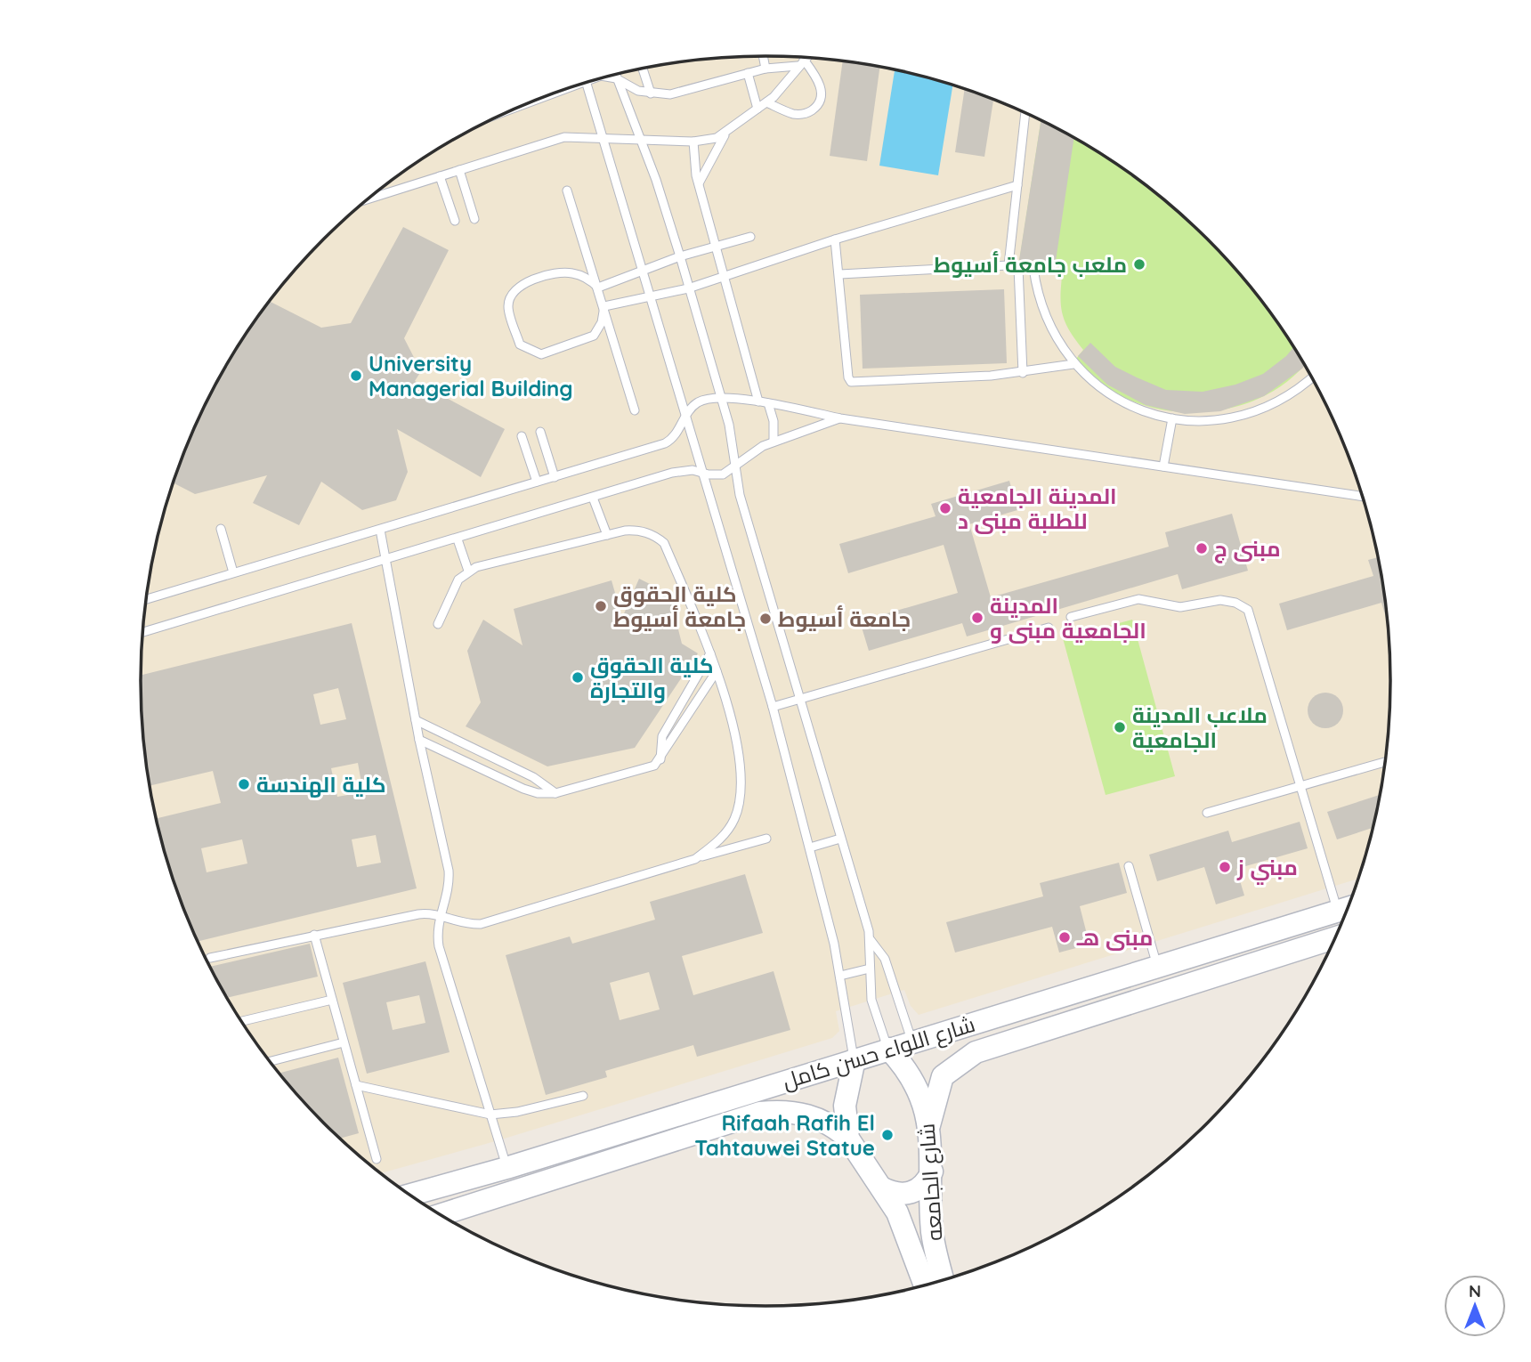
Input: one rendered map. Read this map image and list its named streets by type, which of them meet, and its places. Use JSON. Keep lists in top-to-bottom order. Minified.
{"streets":{"main road":["شارع اللواء حسن كامل","شارع الجامعه"]},"crossings":[["شارع اللواء حسن كامل","شارع الجامعه"]],"places":["ملعب جامعة أسيوط","University Managerial Building","المدينة الجامعية للطلبة مبنى د","مبنى ج","كلية الحقوق جامعة أسيوط","المدينة الجامعية مبنى و","جامعة أسيوط","كلية الحقوق والتجارة","ملاعب المدينة الجامعية","كلية الهندسة","مبني ز","مبنى هـ","Rifaah Rafih El Tahtauwei Statue"],"north":"top"}
